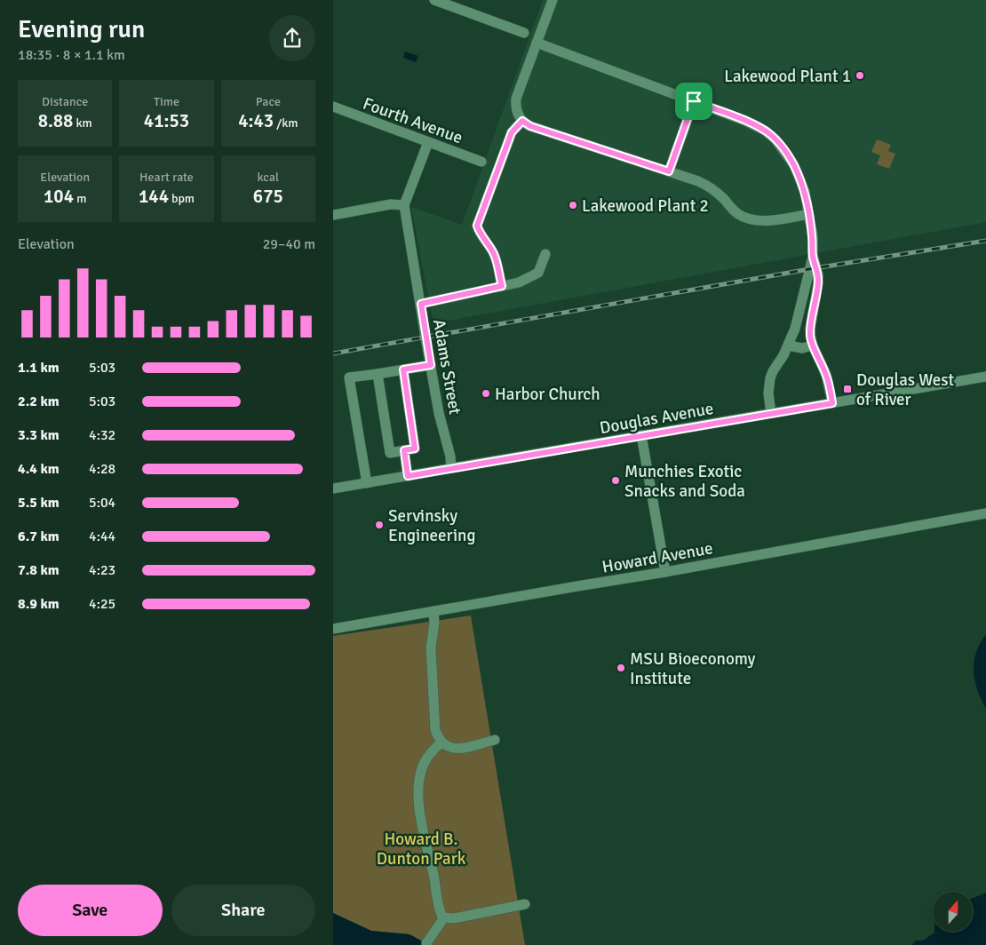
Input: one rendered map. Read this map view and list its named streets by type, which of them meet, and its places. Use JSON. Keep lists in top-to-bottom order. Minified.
{"streets":{"street":["Fourth Avenue","Adams Street","Douglas Avenue","Howard Avenue"]},"crossings":[["Adams Street","Douglas Avenue"]],"parks":["Howard B. Dunton Park"],"places":{"other":["Lakewood Plant 1","Lakewood Plant 2","Harbor Church","Munchies Exotic Snacks and Soda","Servinsky Engineering","MSU Bioeconomy Institute"],"transit":["Douglas West of River"]},"north":"top","page":{"heading":["Evening run","18:35 · 8 × 1.1 km"],"stats":[["Distance","8.88 km"],["Time","41:53"],["Pace","4:43 /km"],["Elevation","104 m"],["Heart rate","144 bpm"],["kcal","675"]],"chart":["Elevation","29–40 m"],"list":[{"name":"1.1 km","note":"5:03"},{"name":"2.2 km","note":"5:03"},{"name":"3.3 km","note":"4:32"},{"name":"4.4 km","note":"4:28"},{"name":"5.5 km","note":"5:04"},{"name":"6.7 km","note":"4:44"},{"name":"7.8 km","note":"4:23"},{"name":"8.9 km","note":"4:25"}],"buttons":["Save","Share"]}}
